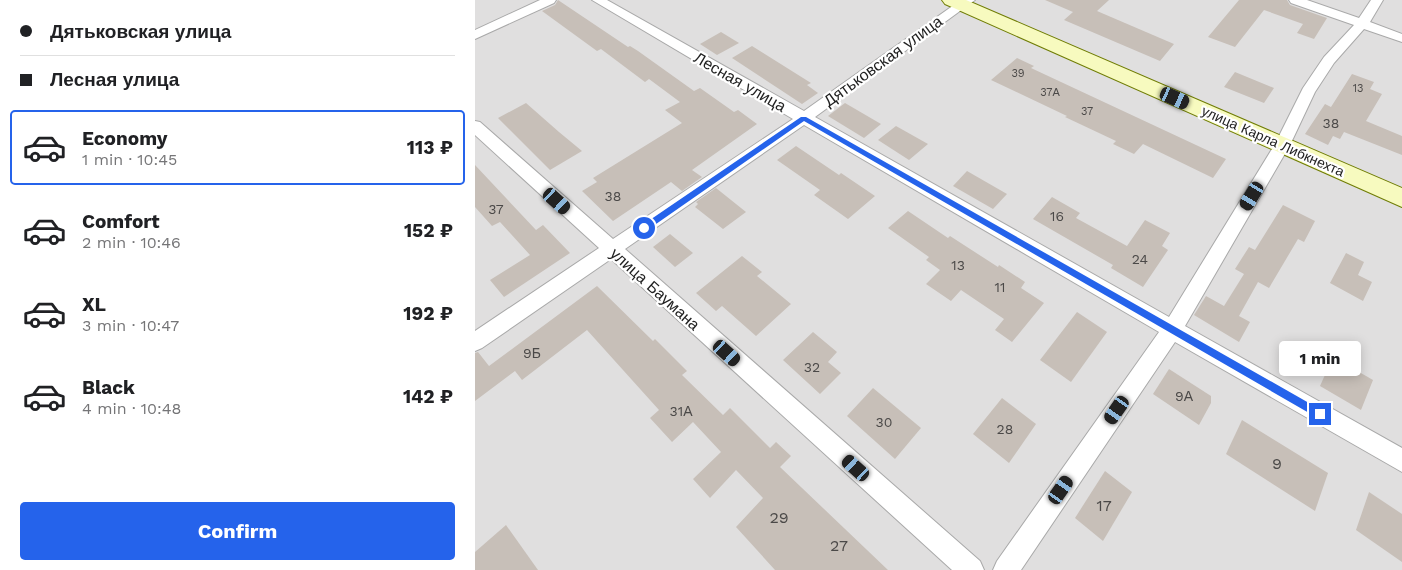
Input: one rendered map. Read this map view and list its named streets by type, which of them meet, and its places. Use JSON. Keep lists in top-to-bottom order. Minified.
{"streets":{"street":["Дятьковская улица","Лесная улица","улица Карла Либкнехта","улица Баумана"]},"crossings":[["Дятьковская улица","Лесная улица"],["Дятьковская улица","улица Карла Либкнехта"],["Дятьковская улица","улица Баумана"]],"house_numbers":["39","13","37А","37","38","38","37","16","24","13","11","9Б","32","9А","31А","30","28","9","17","29","27"],"page":{"banner":["Дятьковская улица","Лесная улица"],"list":[{"name":"Economy","note":"1 min · 10:45","value":"113 ₽"},{"name":"Comfort","note":"2 min · 10:46","value":"152 ₽"},{"name":"XL","note":"3 min · 10:47","value":"192 ₽"},{"name":"Black","note":"4 min · 10:48","value":"142 ₽"}],"bubble":"1 min","buttons":"Confirm"}}
